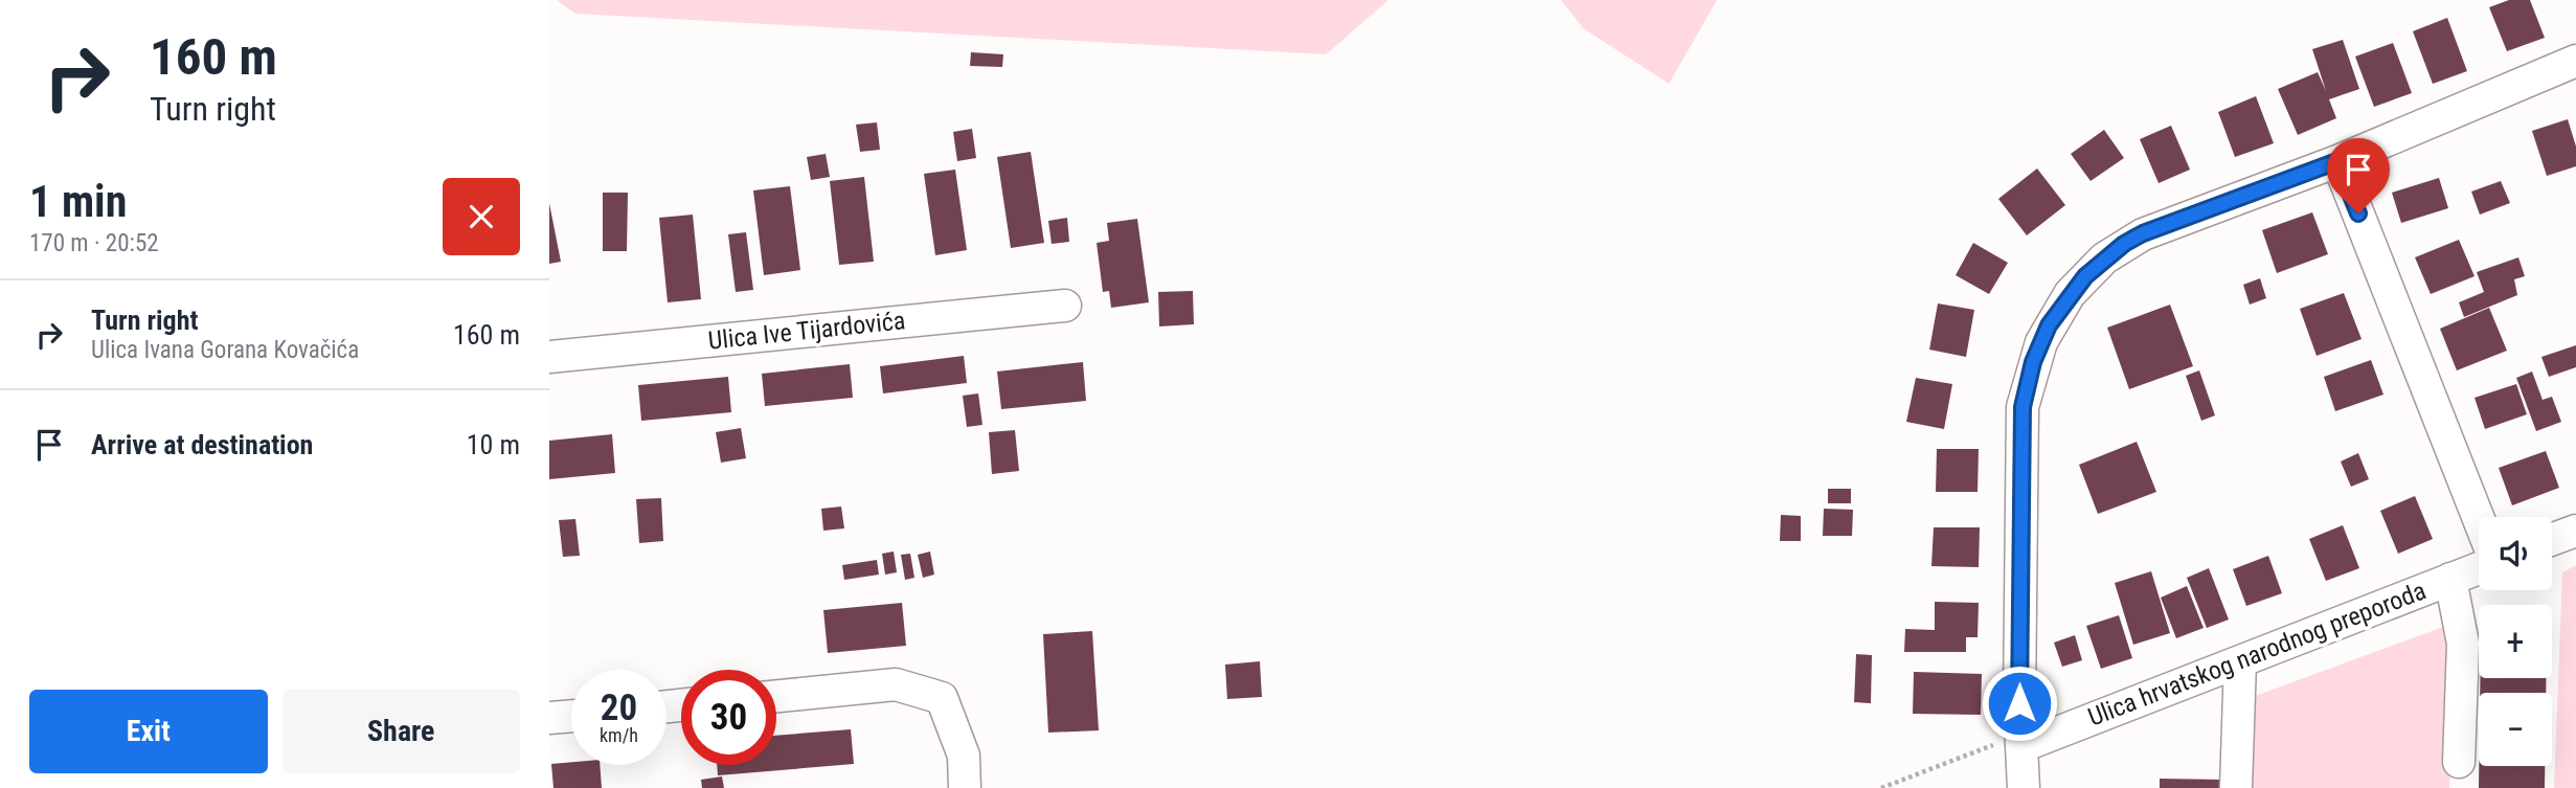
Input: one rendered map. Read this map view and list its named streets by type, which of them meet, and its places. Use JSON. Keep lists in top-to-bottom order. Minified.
{"streets":{"street":["Ulica Ive Tijardovića","Ulica hrvatskog narodnog preporoda"]},"page":{"turn":["160 m","Turn right"],"heading":["1 min","170 m · 20:52"],"list":[{"name":"Turn right","note":"Ulica Ivana Gorana Kovačića","value":"160 m"},{"name":"Arrive at destination","value":"10 m"}],"map_buttons":["+","−"],"speed":"20 km/h","limit":"30","buttons":["Exit","Share"]}}
